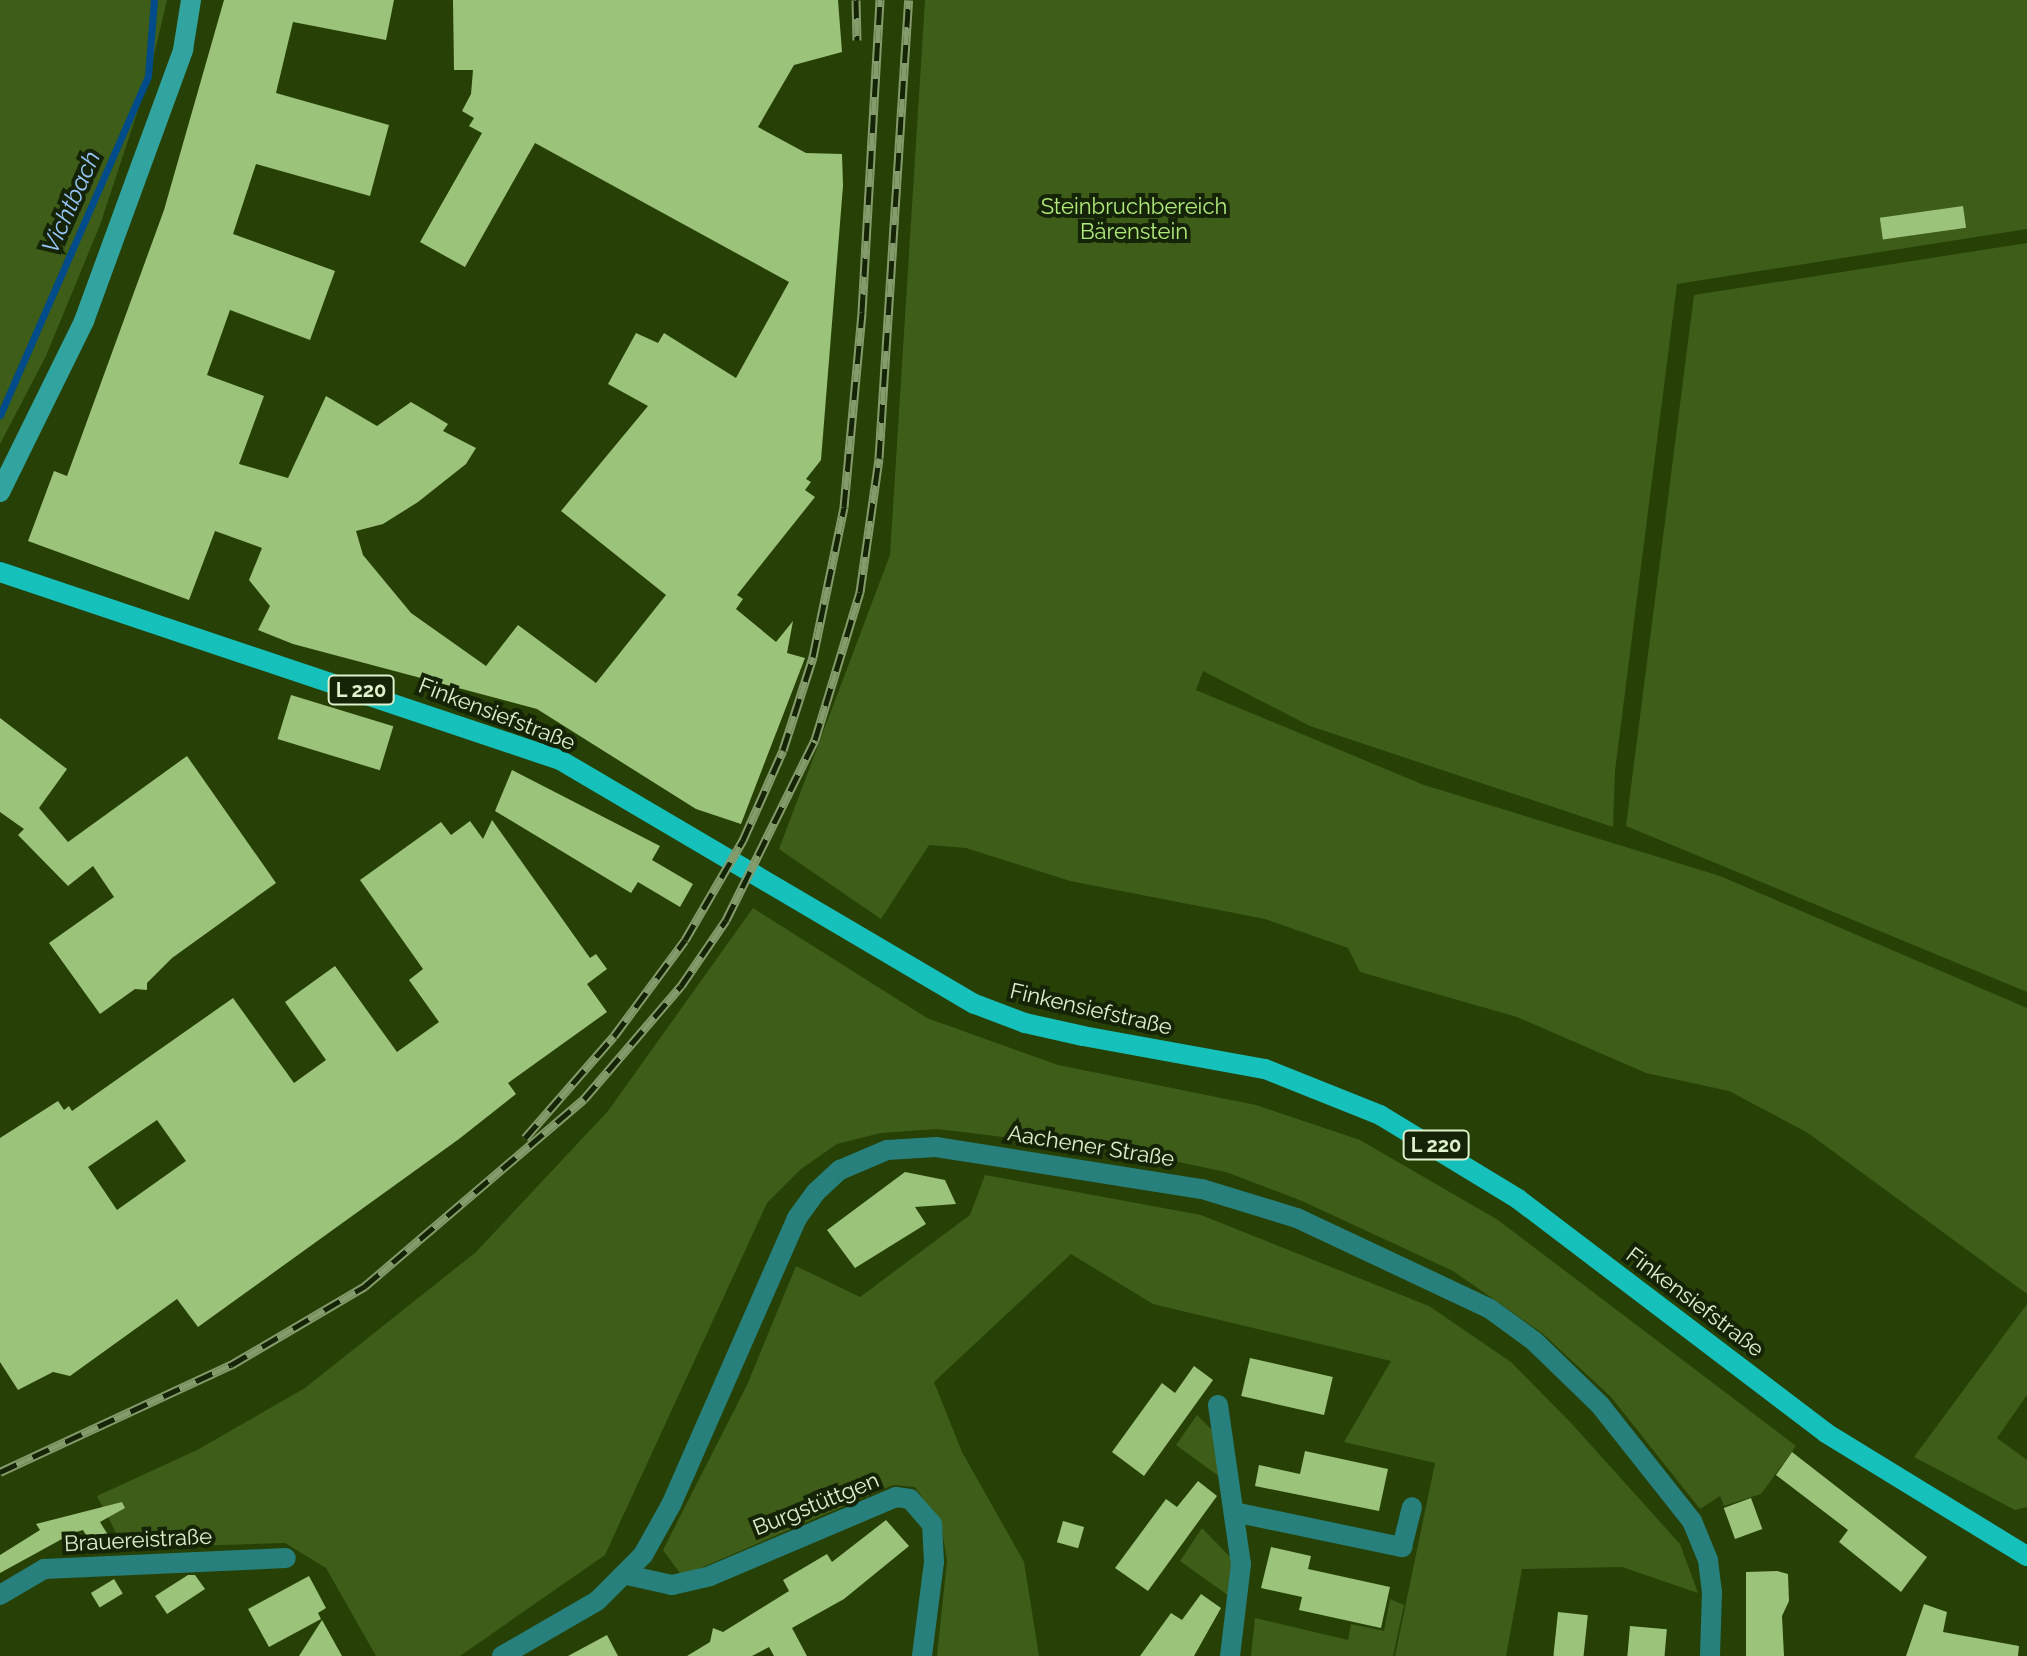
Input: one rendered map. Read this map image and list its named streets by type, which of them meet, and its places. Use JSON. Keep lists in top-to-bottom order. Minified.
{"streets":{"main road":["L 220","Finkensiefstraße"],"street":["Aachener Straße","Burgstüttgen","Brauereistraße"]},"crossings":[["Aachener Straße","Burgstüttgen"]],"water":["Vichtbach"],"parks":["Steinbruchbereich Bärenstein"]}
